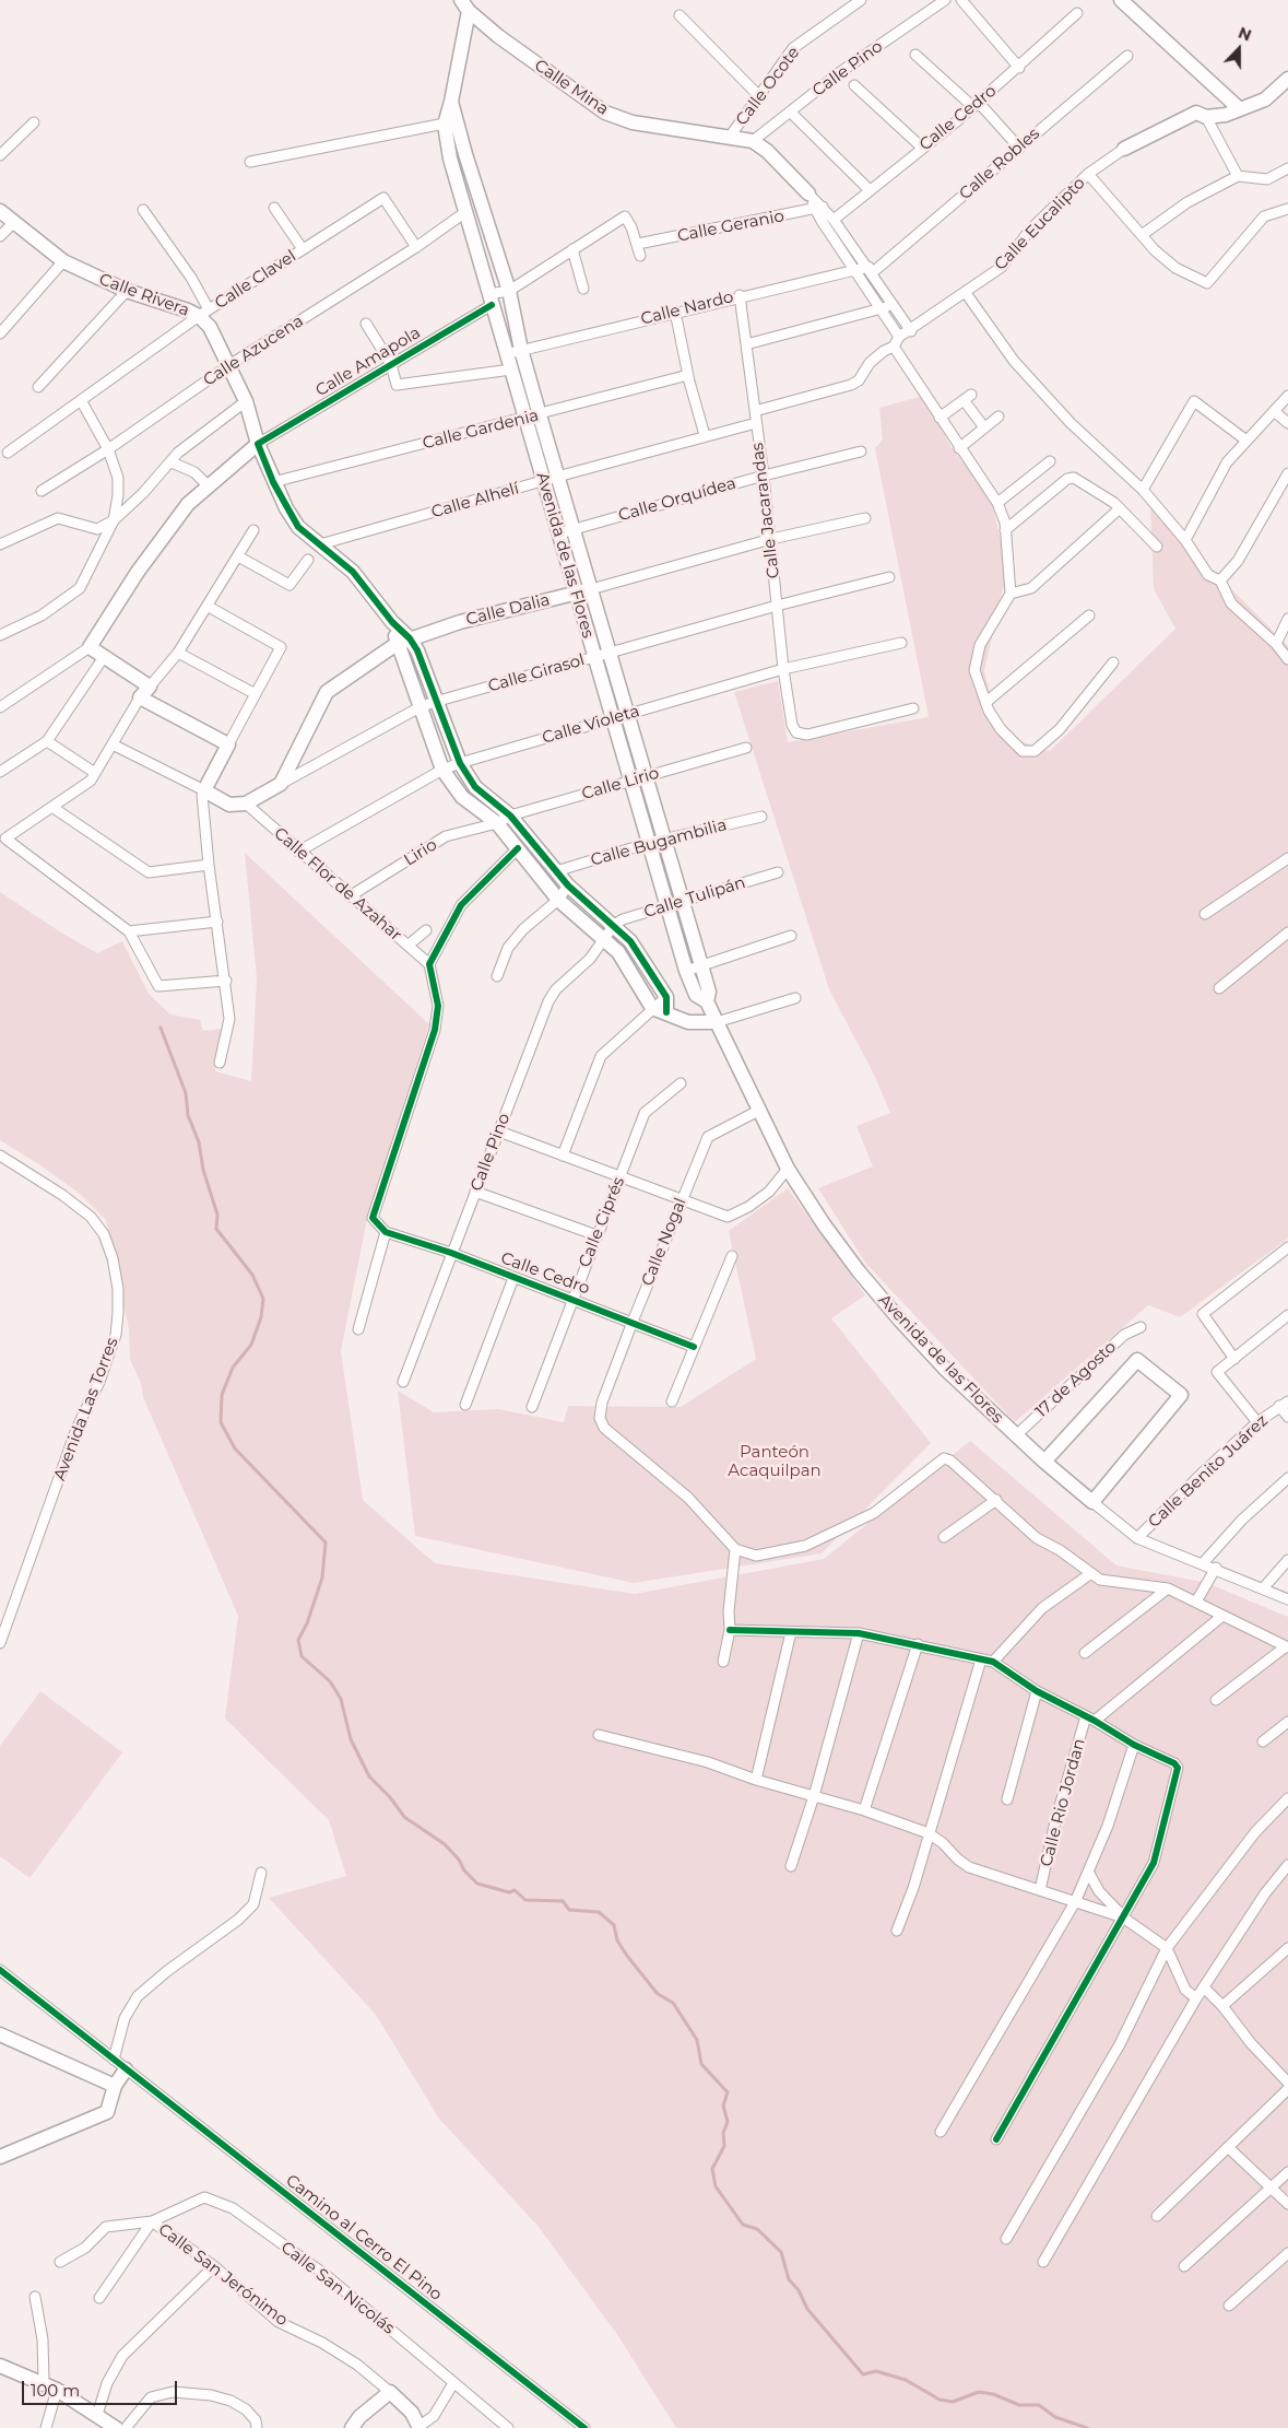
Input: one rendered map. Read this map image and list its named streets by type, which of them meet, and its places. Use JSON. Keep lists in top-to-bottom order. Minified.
{"streets":{"main road":["Calle Mina","Calle Eucalipto","Calle Rivera","Calle Amapola","Avenida de las Flores","Calle Dalia","Calle Girasol","Calle San Jerónimo"],"street":["Calle Pino","Calle Ocote","Calle Cedro","Calle Robles","Calle Geranio","Calle Clavel","Calle Nardo","Calle Azucena","Calle Gardenia","Calle Orquídea","Calle Alhelí","Calle Jacarandas","Calle Violeta","Calle Lirio","Calle Bugambilia","Lirio","Calle Flor de Azahar","Calle Tulipán","Calle Ciprés","Calle Nogal","17 de Agosto","Avenida Las Torres","Calle Benito Juárez","Calle Rio Jordan","Camino al Cerro El Pino","Calle San Nicolás"]},"crossings":[["Calle Pino","Calle Mina"],["Calle Pino","Calle Cedro"],["Calle Pino","Calle Tulipán"],["Calle Ocote","Calle Mina"],["Calle Mina","Avenida de las Flores"],["Calle Cedro","Calle Ciprés"],["Calle Cedro","Calle Nogal"],["Calle Robles","Calle Nardo"],["Calle Eucalipto","Calle Jacarandas"],["Calle Clavel","Calle Rivera"],["Calle Clavel","Calle Azucena"],["Calle Rivera","Calle Azucena"],["Calle Rivera","Calle Amapola"],["Calle Rivera","Calle Gardenia"],["Calle Rivera","Calle Alhelí"],["Calle Rivera","Calle Dalia"],["Calle Nardo","Calle Jacarandas"],["Calle Nardo","Avenida de las Flores"],["Calle Azucena","Avenida de las Flores"],["Calle Amapola","Avenida de las Flores"],["Calle Gardenia","Avenida de las Flores"],["Calle Orquídea","Calle Jacarandas"],["Calle Orquídea","Avenida de las Flores"],["Calle Alhelí","Calle Jacarandas"],["Calle Alhelí","Avenida de las Flores"],["Calle Jacarandas","Calle Dalia"],["Calle Jacarandas","Calle Girasol"],["Calle Jacarandas","Calle Violeta"],["Avenida de las Flores","Calle Dalia"],["Avenida de las Flores","Calle Girasol"],["Avenida de las Flores","Calle Violeta"],["Avenida de las Flores","Calle Lirio"],["Avenida de las Flores","Calle Bugambilia"],["Avenida de las Flores","Calle Tulipán"],["Avenida de las Flores","Calle Nogal"],["Avenida de las Flores","17 de Agosto"],["Avenida de las Flores","Calle Benito Juárez"],["Calle Dalia","Calle Girasol"],["Calle Girasol","Calle Flor de Azahar"],["Calle Violeta","Calle Flor de Azahar"],["Calle Lirio","Lirio"],["Lirio","Calle Flor de Azahar"],["Calle San Jerónimo","Calle San Nicolás"]],"parks":["Panteón Acaquilpan"],"scale_bar":"100 m","north":"top"}
